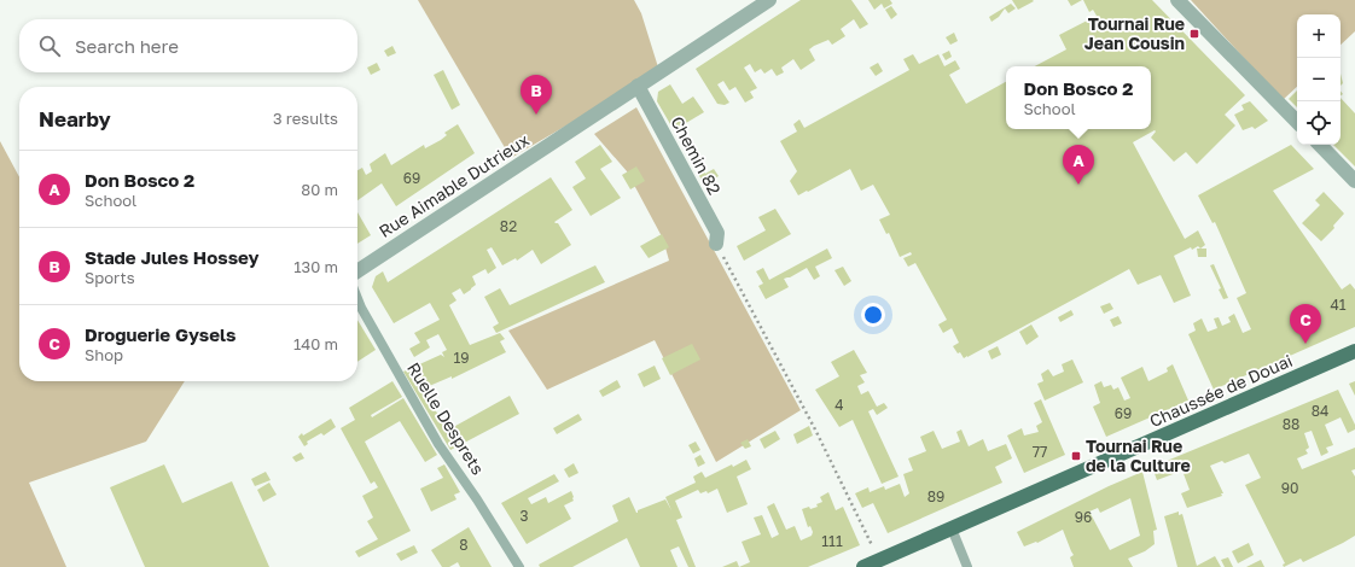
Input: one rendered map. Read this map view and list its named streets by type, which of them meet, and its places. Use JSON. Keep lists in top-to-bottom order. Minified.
{"streets":{"main road":["Chaussée de Douai"],"street":["Chemin 82","Rue Aimable Dutrieux"],"lane":["Ruelle Desprets"]},"crossings":[["Chemin 82","Rue Aimable Dutrieux"]],"places":{"transit":["Tournai Rue Jean Cousin","Tournai Rue de la Culture"]},"house_numbers":["69","82","41","19","4","84","69","88","77","90","89","3","96","111","8"],"page":{"map_buttons":["+","−"],"search":"Search here","popup":["Don Bosco 2","School"],"pins":["B","A","C"],"heading":["Nearby","3 results"],"list":[{"mark":"A","name":"Don Bosco 2","note":"School","value":"80 m"},{"mark":"B","name":"Stade Jules Hossey","note":"Sports","value":"130 m"},{"mark":"C","name":"Droguerie Gysels","note":"Shop","value":"140 m"}]}}
